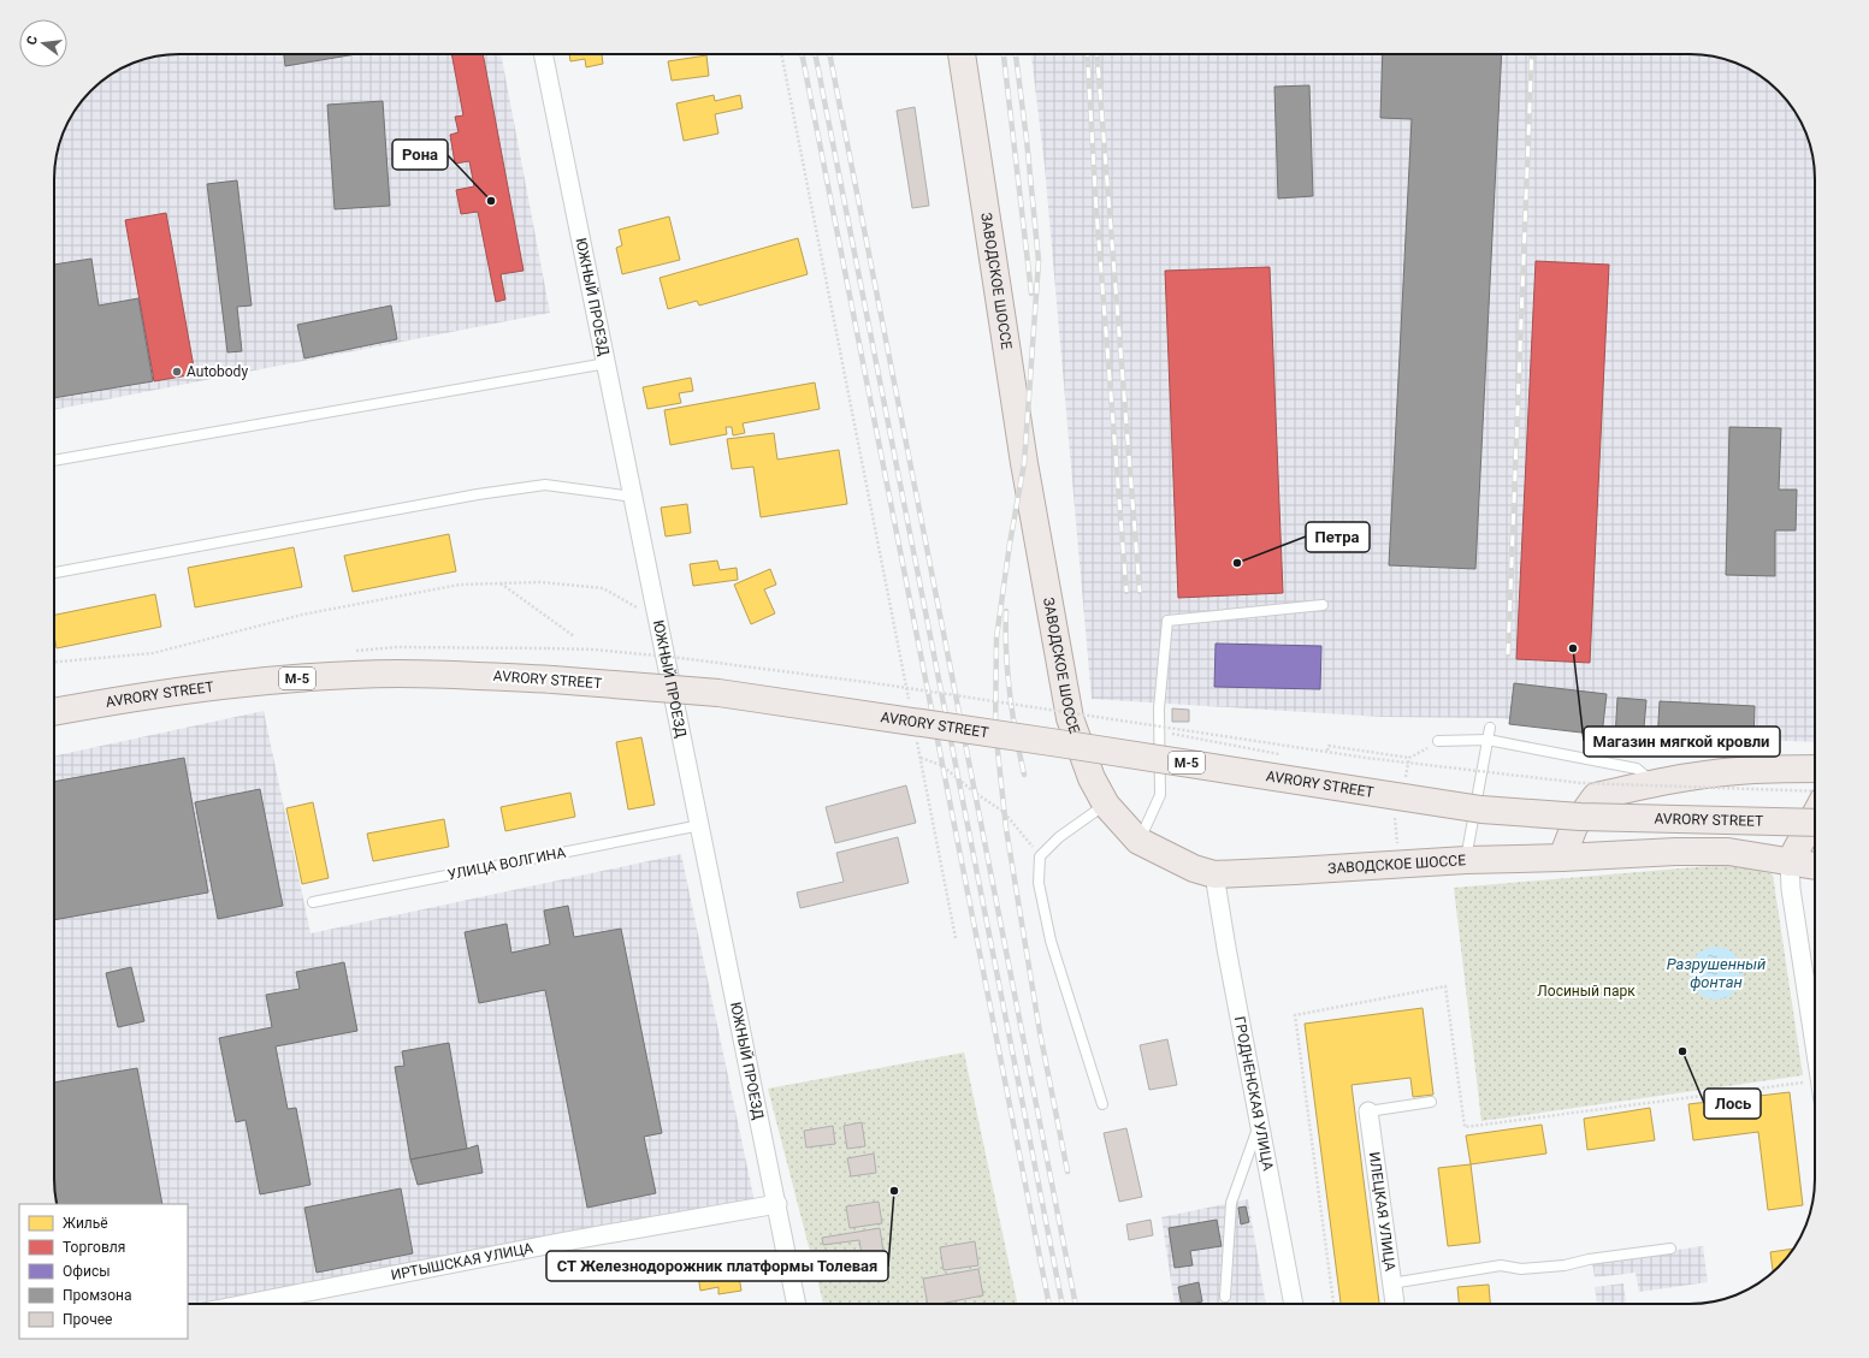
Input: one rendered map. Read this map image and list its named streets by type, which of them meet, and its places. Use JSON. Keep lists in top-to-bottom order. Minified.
{"streets":{"main road":["ЗАВОДСКОЕ ШОССЕ","М-5","AVRORY STREET"],"street":["ЮЖНЫЙ ПРОЕЗД","ГРОДНЕНСКАЯ УЛИЦА","ИЛЕЦКАЯ УЛИЦА","ИРТЫШСКАЯ УЛИЦА"],"lane":["УЛИЦА ВОЛГИНА"]},"crossings":[["ЗАВОДСКОЕ ШОССЕ","ГРОДНЕНСКАЯ УЛИЦА"],["ЮЖНЫЙ ПРОЕЗД","УЛИЦА ВОЛГИНА"],["ЮЖНЫЙ ПРОЕЗД","ИРТЫШСКАЯ УЛИЦА"]],"water":["Разрушенный фонтан"],"parks":["Лосиный парк"],"places":["Рона","Autobody","Петра","Магазин мягкой кровли","Лось","СТ Железнодорожник платформы Толевая"],"legend":["Жильё","Торговля","Офисы","Промзона","Прочее"],"north":"left"}
